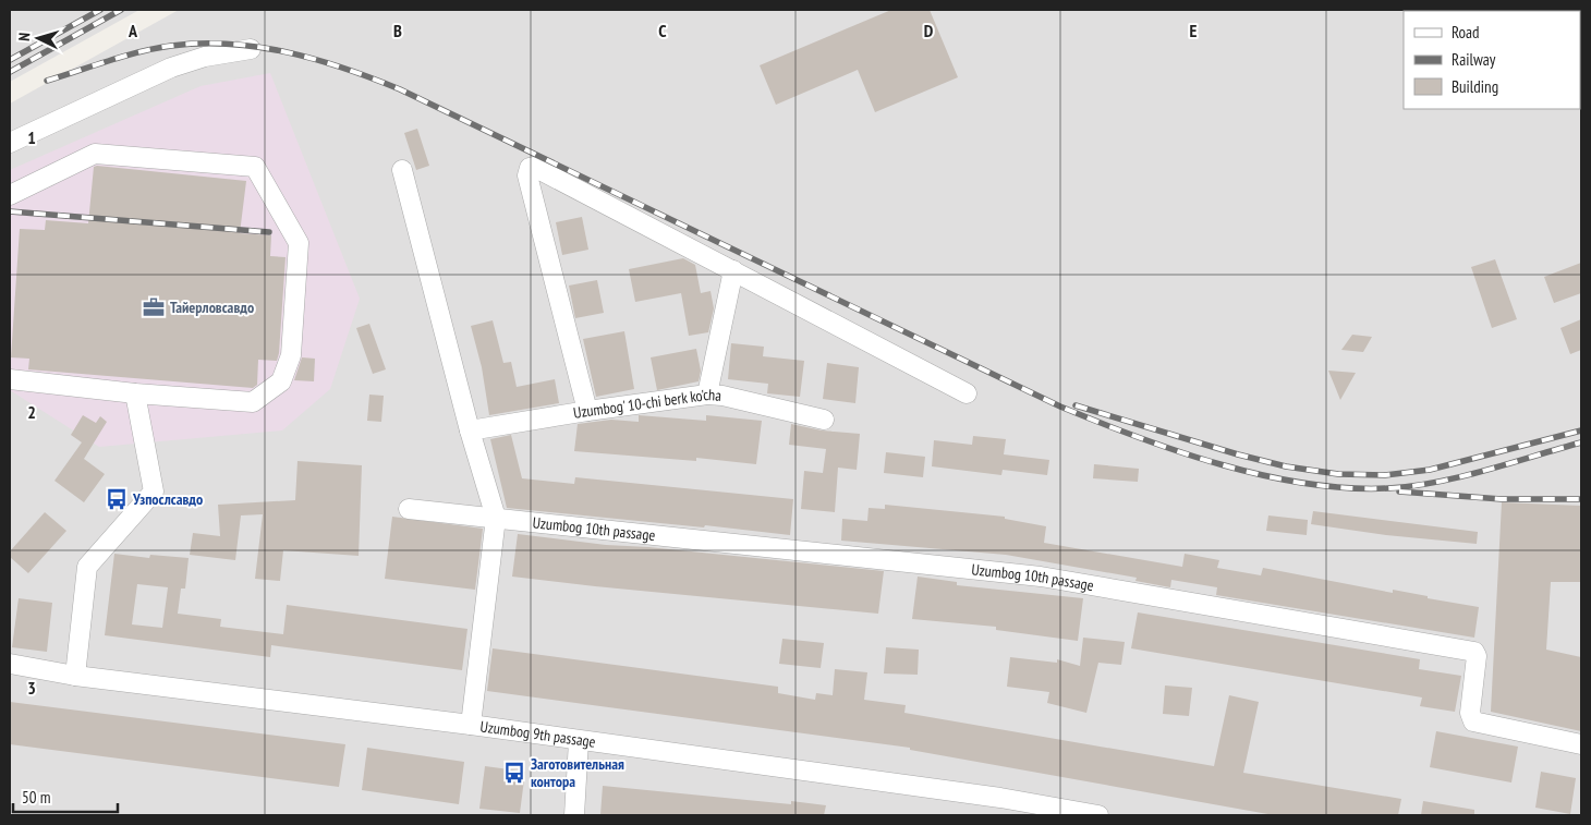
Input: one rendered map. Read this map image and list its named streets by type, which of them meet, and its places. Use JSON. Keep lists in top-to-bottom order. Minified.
{"streets":{"street":["Uzumbog' 10-chi berk ko'cha","Uzumbog 10th passage","Uzumbog 9th passage"]},"places":{"office":["Тайерловсавдо"],"bus stop":["Узпослсавдо","Заготовительная контора"]},"legend":["Road","Railway","Building"],"scale_bar":"50 m","north":"left","grid":{"columns":["A","B","C","D","E"],"rows":["1","2","3"]}}
